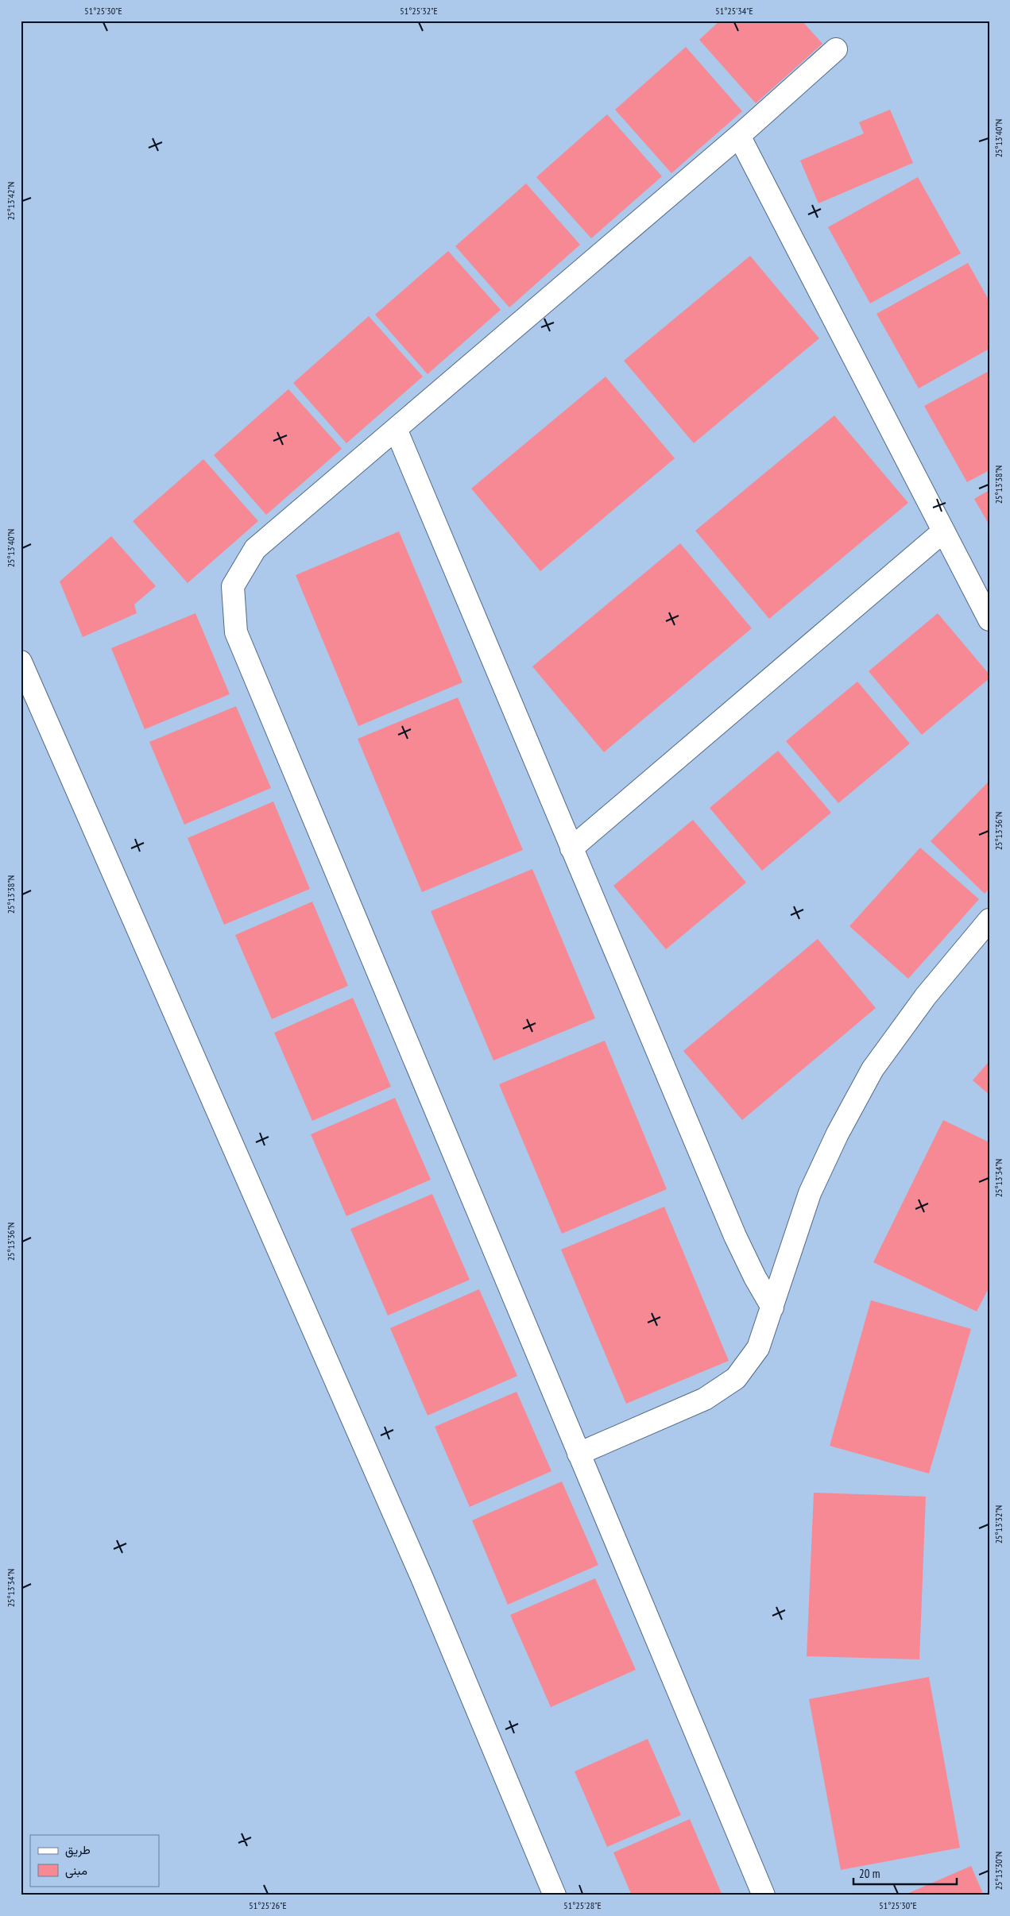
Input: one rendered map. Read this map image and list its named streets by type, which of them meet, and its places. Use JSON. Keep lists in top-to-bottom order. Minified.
{"legend":["طريق","مبنى"],"scale_bar":"20 m","coordinates":["51°25'30\"E","51°25'32\"E","51°25'34\"E","25°13'40\"N","25°13'42\"N","25°13'38\"N","25°13'36\"N","25°13'34\"N","25°13'32\"N","25°13'30\"N","51°25'26\"E","51°25'28\"E"]}
